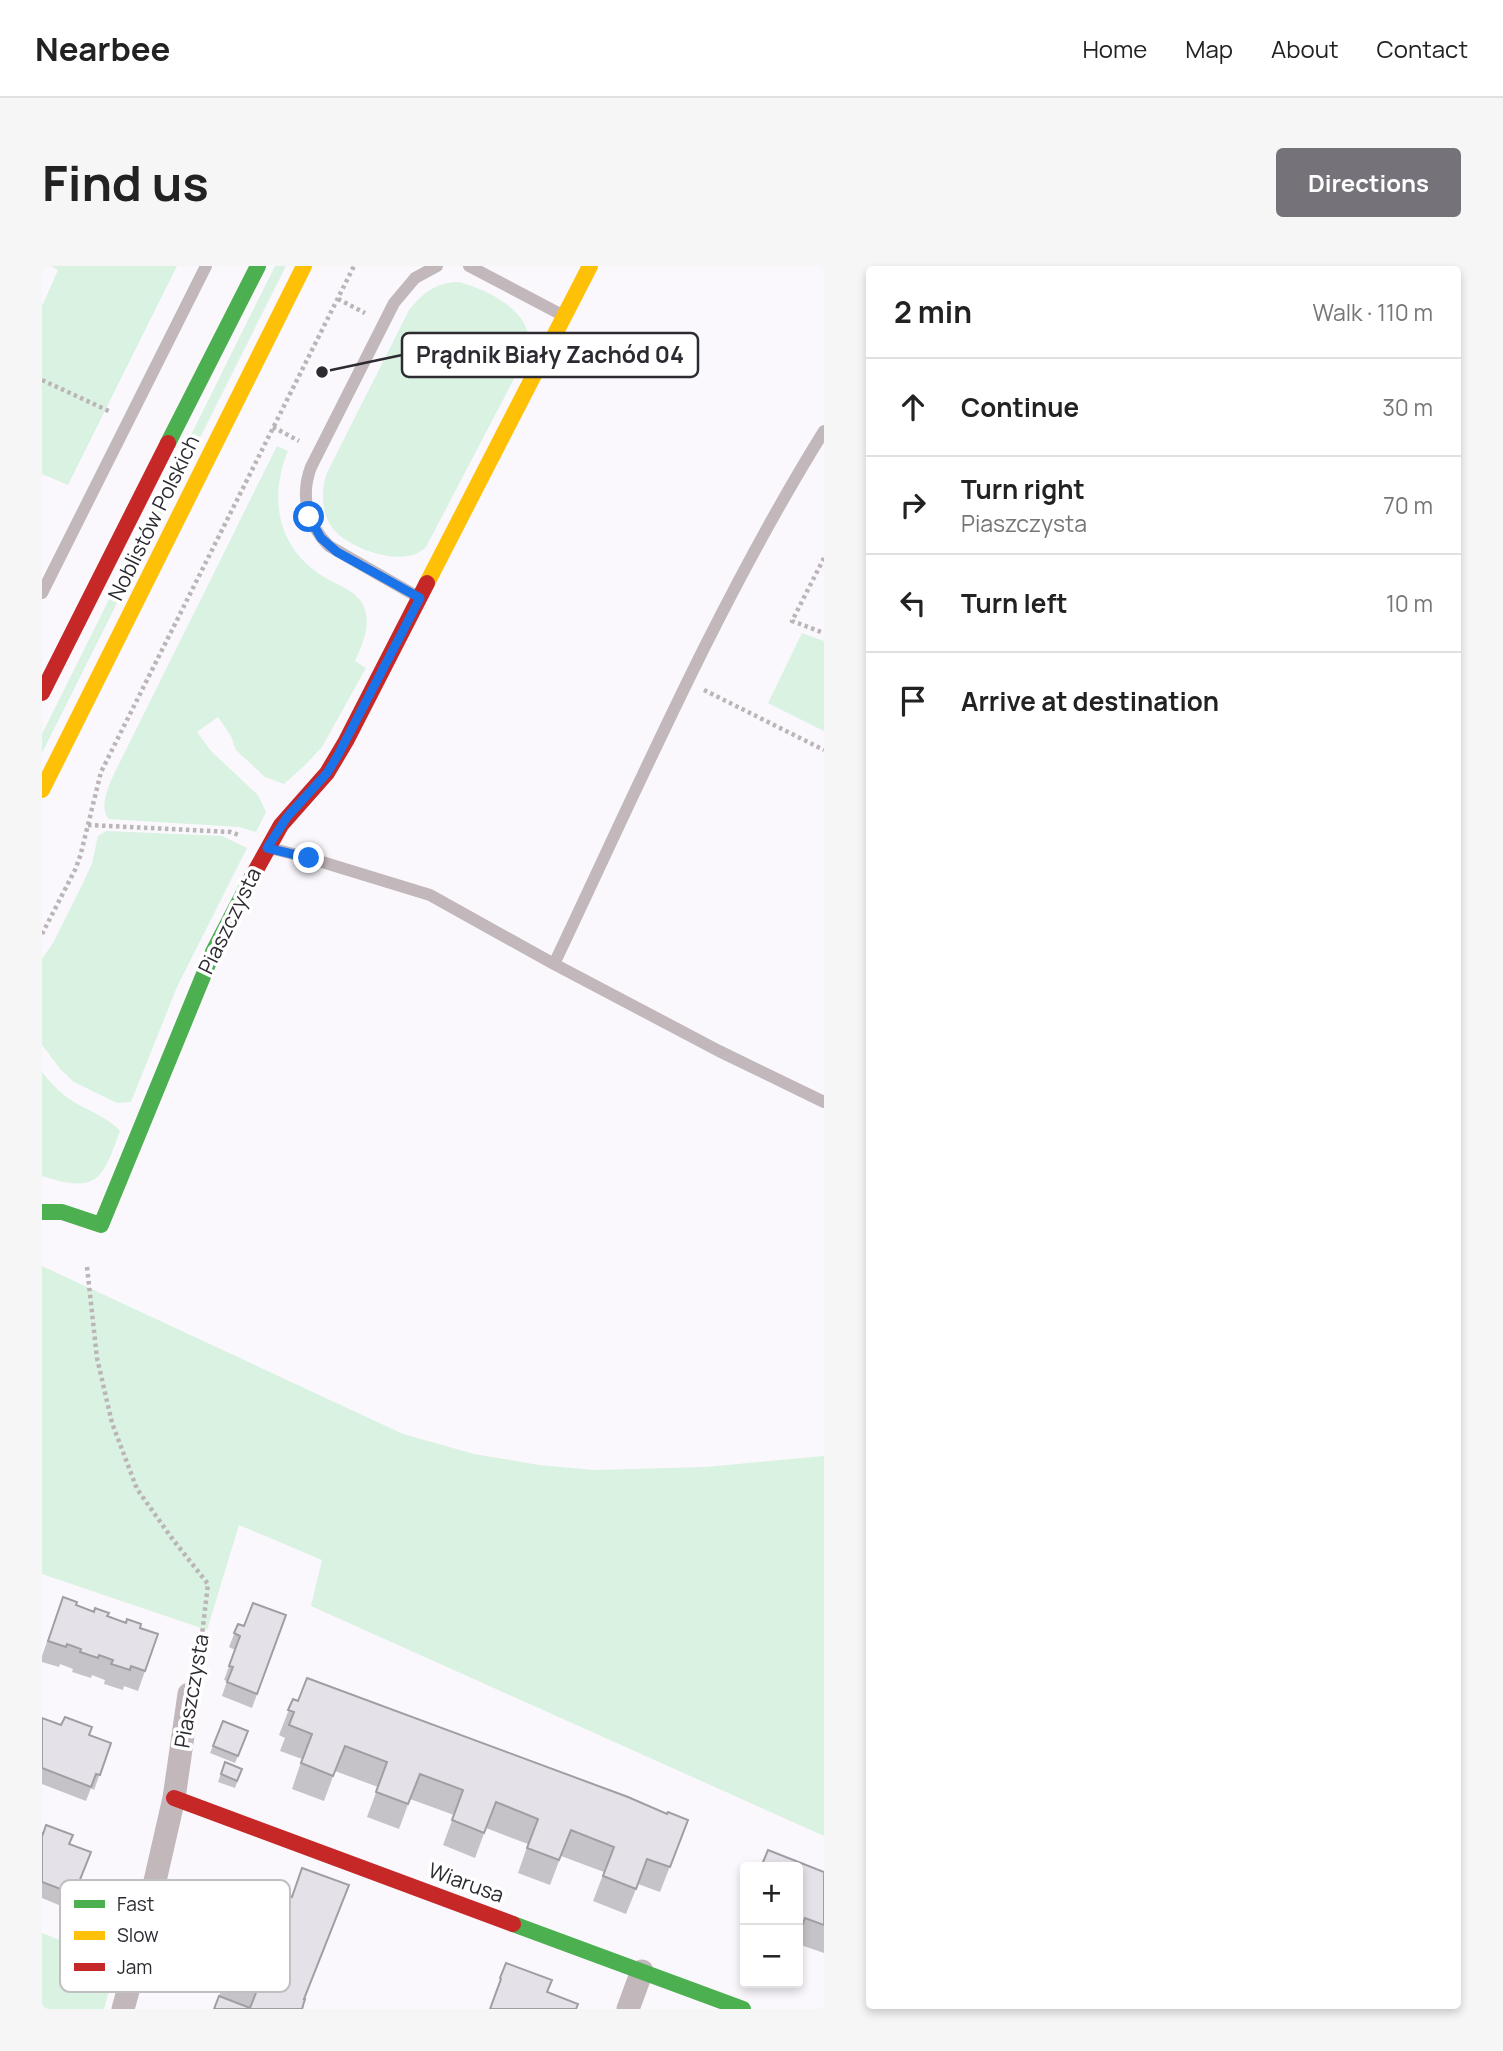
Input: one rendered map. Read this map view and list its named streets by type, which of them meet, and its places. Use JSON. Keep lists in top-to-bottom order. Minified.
{"streets":{"street":["Noblistów Polskich","Piaszczysta","Wiarusa"]},"crossings":[["Piaszczysta","Wiarusa"]],"places":["Prądnik Biały Zachód 04"],"legend":["Fast","Slow","Jam"],"page":{"header":"Nearbee","nav":["Home","Map","About","Contact"],"buttons":"Directions","title":"Find us","heading":["2 min","Walk · 110 m"],"list":[["Continue","30 m"],["Turn right","Piaszczysta","70 m"],["Turn left","10 m"],"Arrive at destination"],"map_buttons":["+","−"]}}
